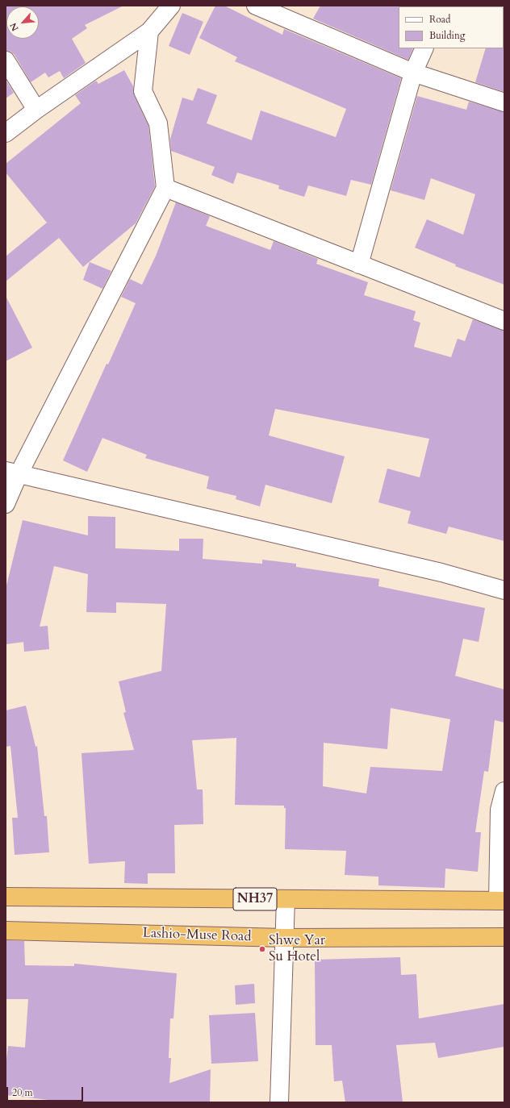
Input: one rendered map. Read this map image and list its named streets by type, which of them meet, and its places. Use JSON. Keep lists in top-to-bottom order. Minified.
{"streets":{"highway":["NH37","Lashio-Muse Road"]},"places":["Shwe Yar Su Hotel"],"legend":["Road","Building"],"scale_bar":"20 m","north":"bottom left"}
